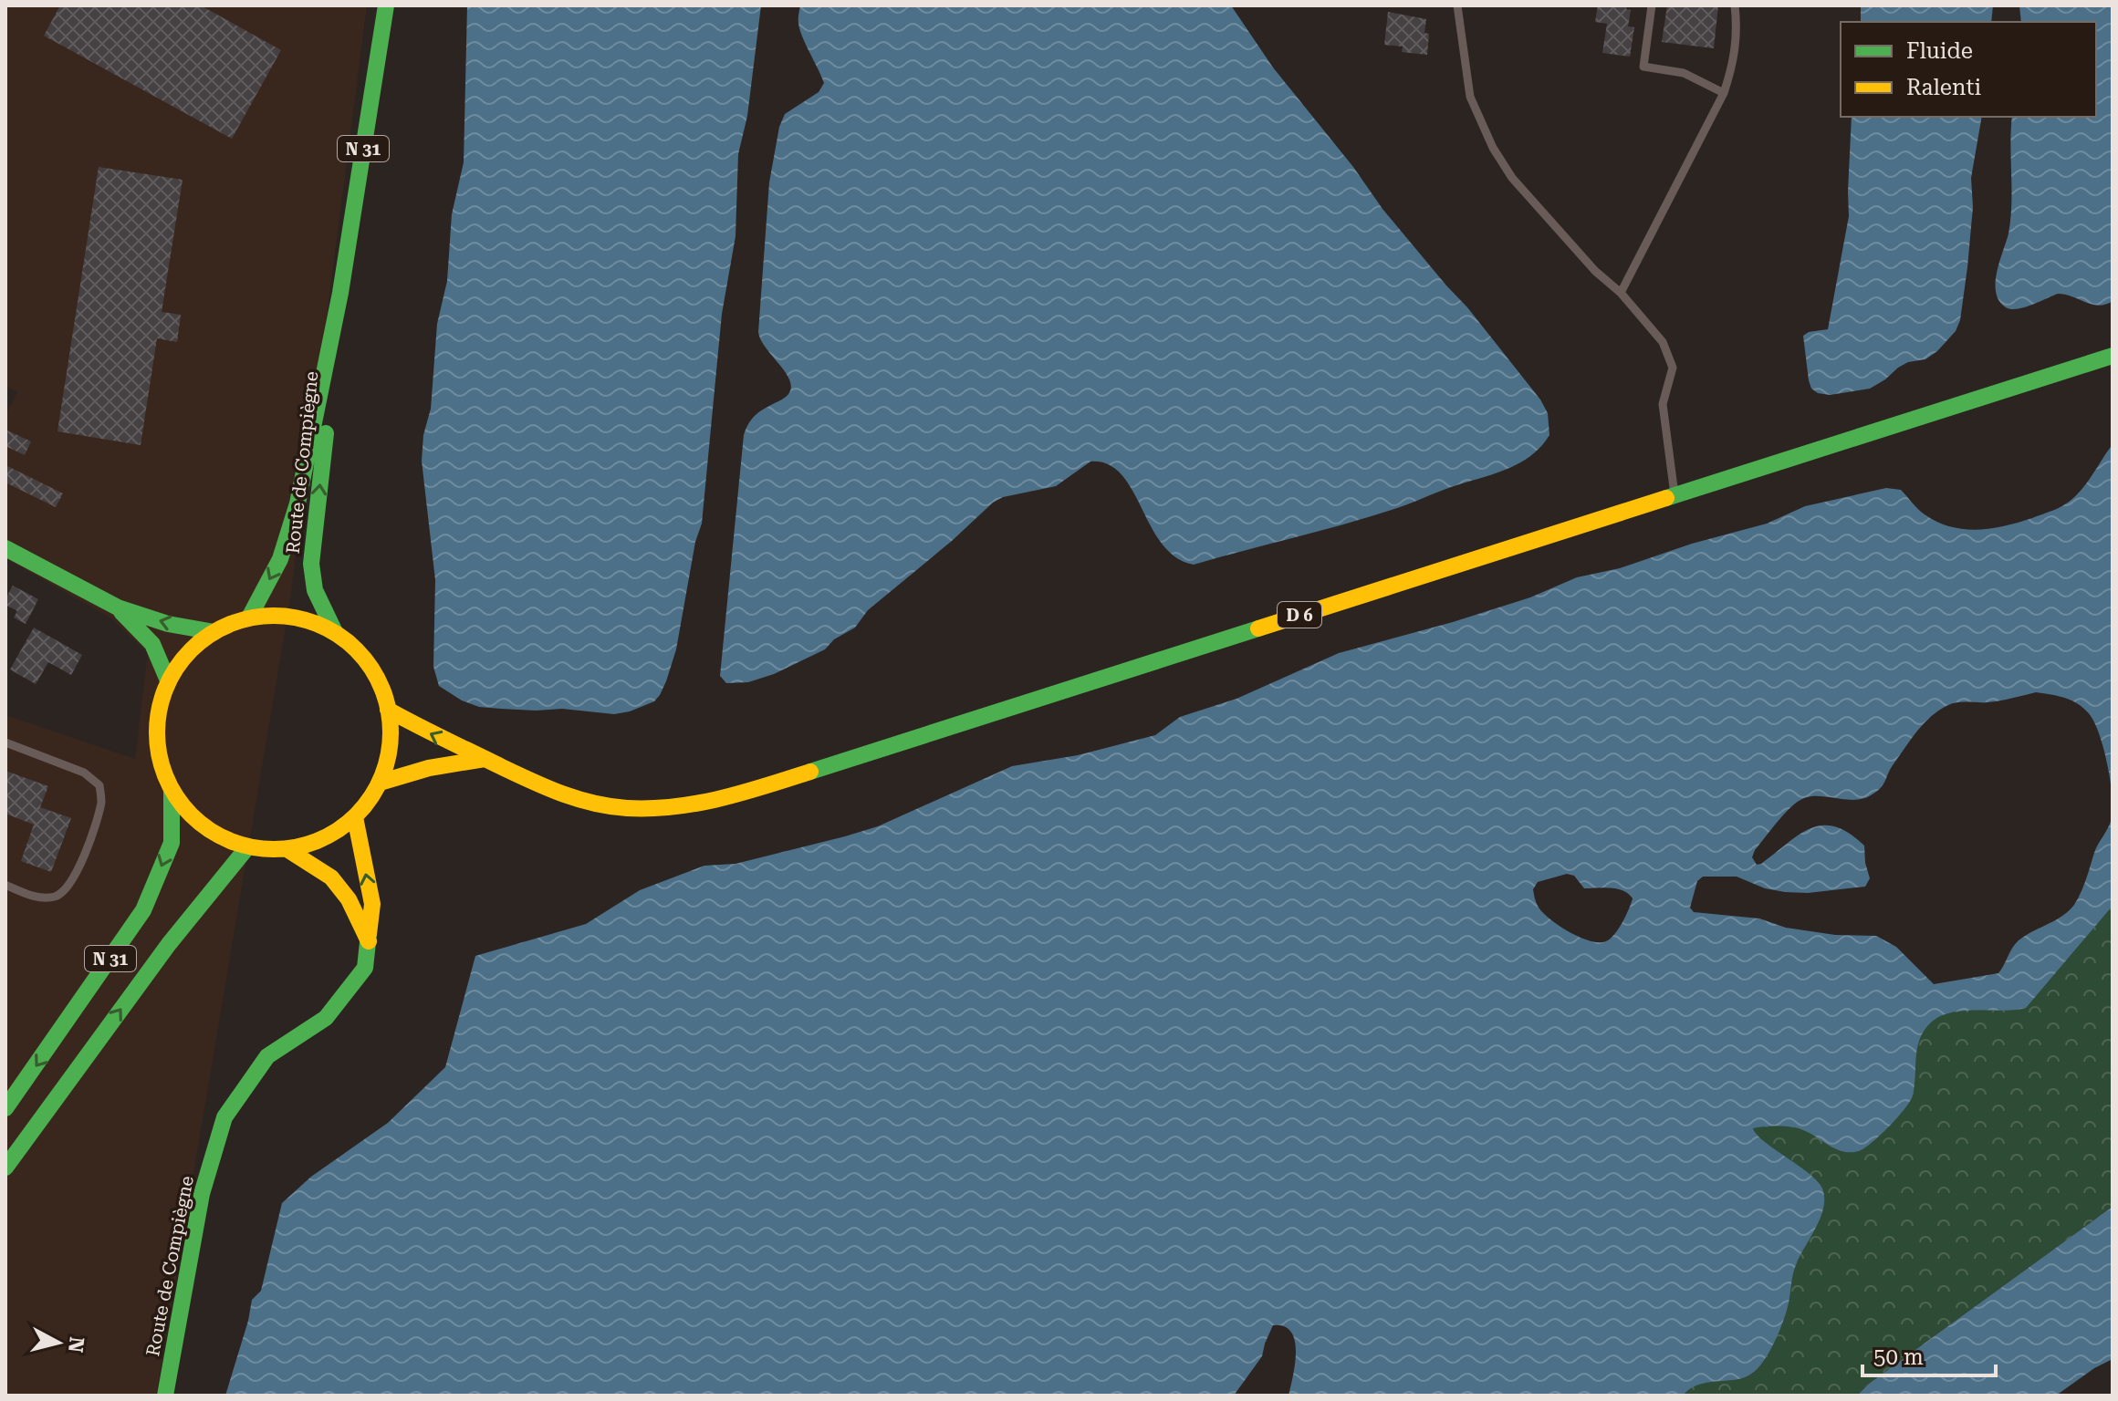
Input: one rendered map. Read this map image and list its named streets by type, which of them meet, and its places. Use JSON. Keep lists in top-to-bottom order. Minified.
{"streets":{"main road":["N 31","Route de Compiègne","D 6"]},"crossings":[["N 31","Route de Compiègne"],["N 31","D 6"],["Route de Compiègne","D 6"]],"legend":["Fluide","Ralenti"],"scale_bar":"50 m","north":"right"}
